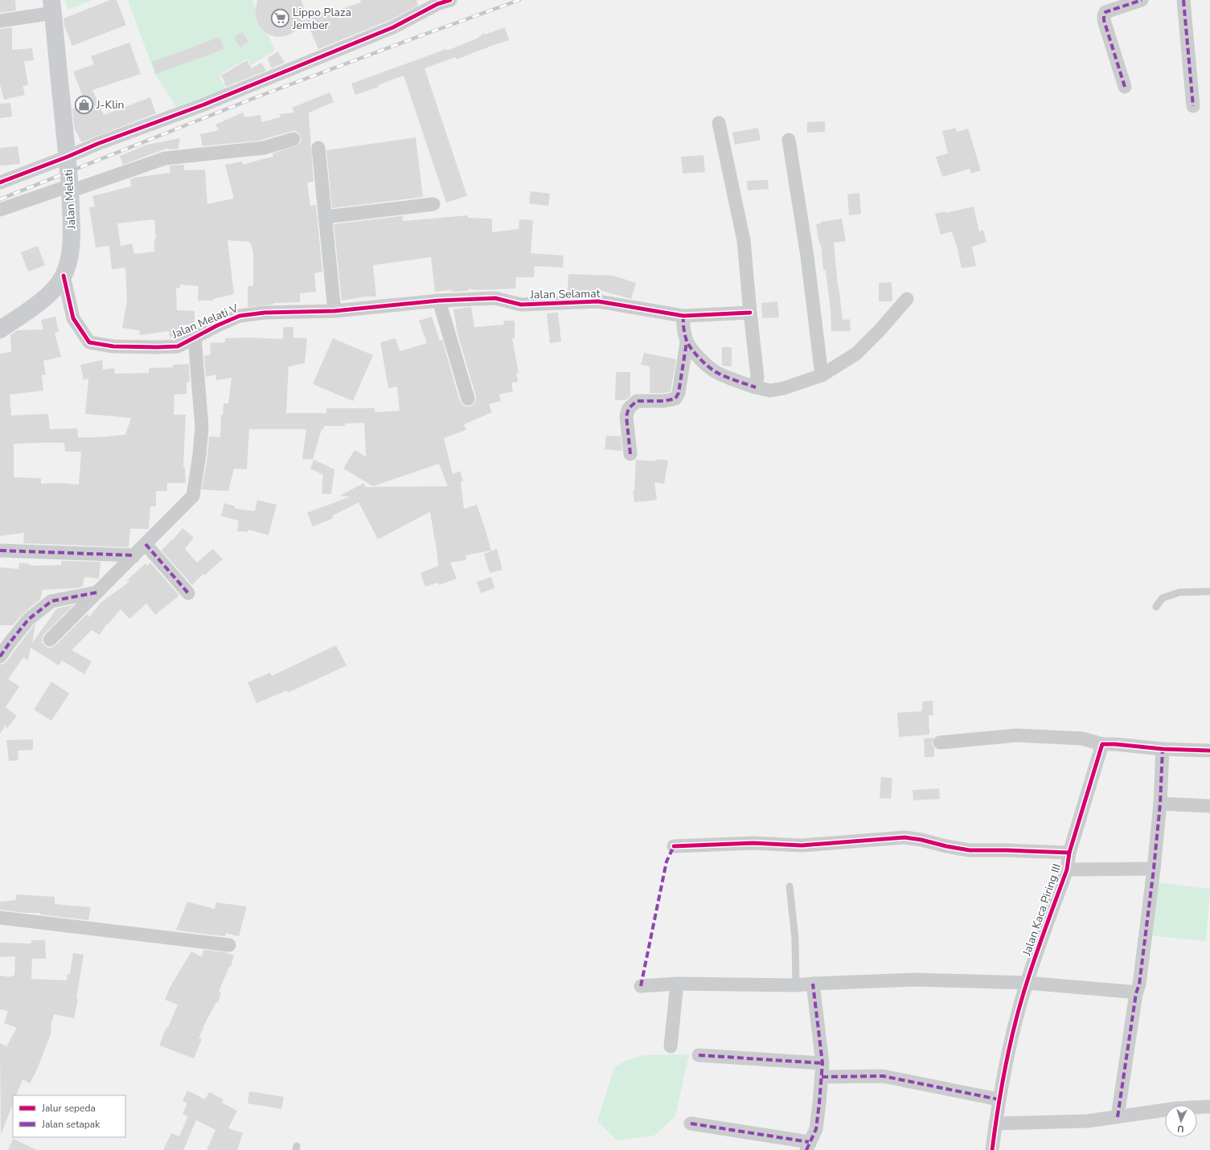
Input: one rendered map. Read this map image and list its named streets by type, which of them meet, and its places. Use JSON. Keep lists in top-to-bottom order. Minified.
{"streets":{"main road":["Jalan Melati"],"street":["Jalan Selamat","Jalan Melati V","Jalan Kaca Piring III"]},"crossings":[["Jalan Melati","Jalan Melati V"],["Jalan Selamat","Jalan Melati V"]],"places":{"supermarket":["Lippo Plaza Jember"],"shop":["J-Klin"]},"legend":["Jalur sepeda","Jalan setapak"],"north":"bottom"}
